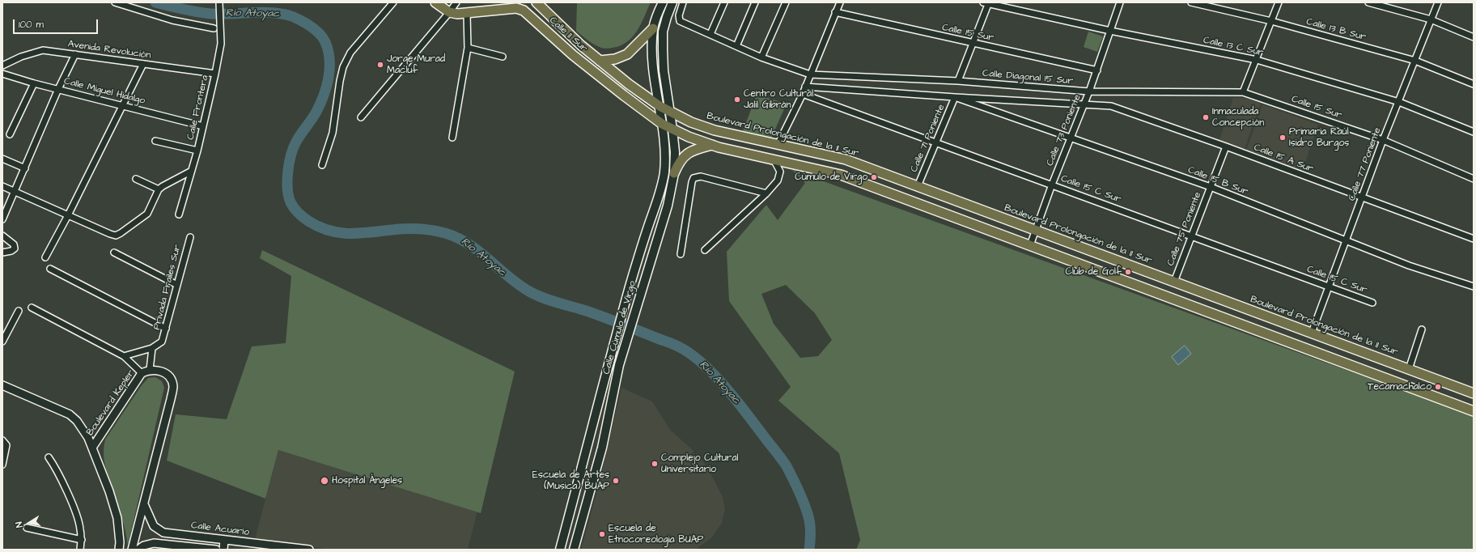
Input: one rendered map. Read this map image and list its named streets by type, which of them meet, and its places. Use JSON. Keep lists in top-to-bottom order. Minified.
{"streets":{"main road":["Calle 11 Sur","Boulevard Prolongación de la 11 Sur","Calle Cúmulo de Virgo"],"street":["Calle 13 B Sur","Calle 15 Sur","Calle 13 C Sur","Avenida Revolución","Calle Diagonal 15 Sur","Calle Miguel Hidalgo","Calle Frontera","Calle 73 Poniente","Calle 71 Poniente","Calle 15 A Sur","Calle 77 Poniente","Calle 15 B Sur","Calle 15 C Sur","Calle 75 Poniente","Privada Frailes Sur","Boulevard Kepler","Calle Acuario"]},"crossings":[["Calle 13 B Sur","Calle 77 Poniente"],["Calle 15 Sur","Calle Diagonal 15 Sur"],["Calle 15 Sur","Calle 73 Poniente"],["Calle 15 Sur","Calle 77 Poniente"],["Calle 11 Sur","Boulevard Prolongación de la 11 Sur"],["Calle 11 Sur","Calle Cúmulo de Virgo"],["Calle 13 C Sur","Calle 73 Poniente"],["Calle 13 C Sur","Calle 77 Poniente"],["Avenida Revolución","Calle Frontera"],["Calle Diagonal 15 Sur","Calle 73 Poniente"],["Calle Miguel Hidalgo","Calle Frontera"],["Calle 73 Poniente","Boulevard Prolongación de la 11 Sur"],["Calle 73 Poniente","Calle 15 A Sur"],["Calle 73 Poniente","Calle 15 B Sur"],["Calle 73 Poniente","Calle 15 C Sur"],["Boulevard Prolongación de la 11 Sur","Calle 71 Poniente"],["Boulevard Prolongación de la 11 Sur","Calle 77 Poniente"],["Boulevard Prolongación de la 11 Sur","Calle 75 Poniente"],["Boulevard Prolongación de la 11 Sur","Calle Cúmulo de Virgo"],["Calle 71 Poniente","Calle 15 B Sur"],["Calle 71 Poniente","Calle 15 C Sur"],["Calle 15 A Sur","Calle 77 Poniente"],["Calle 15 A Sur","Calle 75 Poniente"],["Calle 77 Poniente","Calle 15 B Sur"],["Calle 77 Poniente","Calle 15 C Sur"],["Calle 15 B Sur","Calle 75 Poniente"],["Calle 15 C Sur","Calle 75 Poniente"],["Boulevard Kepler","Calle Acuario"]],"water":["Río Atoyac"],"places":["Jorge Murad Macluf","Centro Cultural Jalil Gibrán","Inmaculada Concepción","Primaria Raúl Isidro Burgos","Cúmulo de Virgo","Club de Golf","Tecamachalco","Complejo Cultural Universitario","Hospital Ángeles","Escuela de Artes (Musica) BUAP","Escuela de Etnocoreologia BUAP"],"scale_bar":"100 m","north":"left"}
